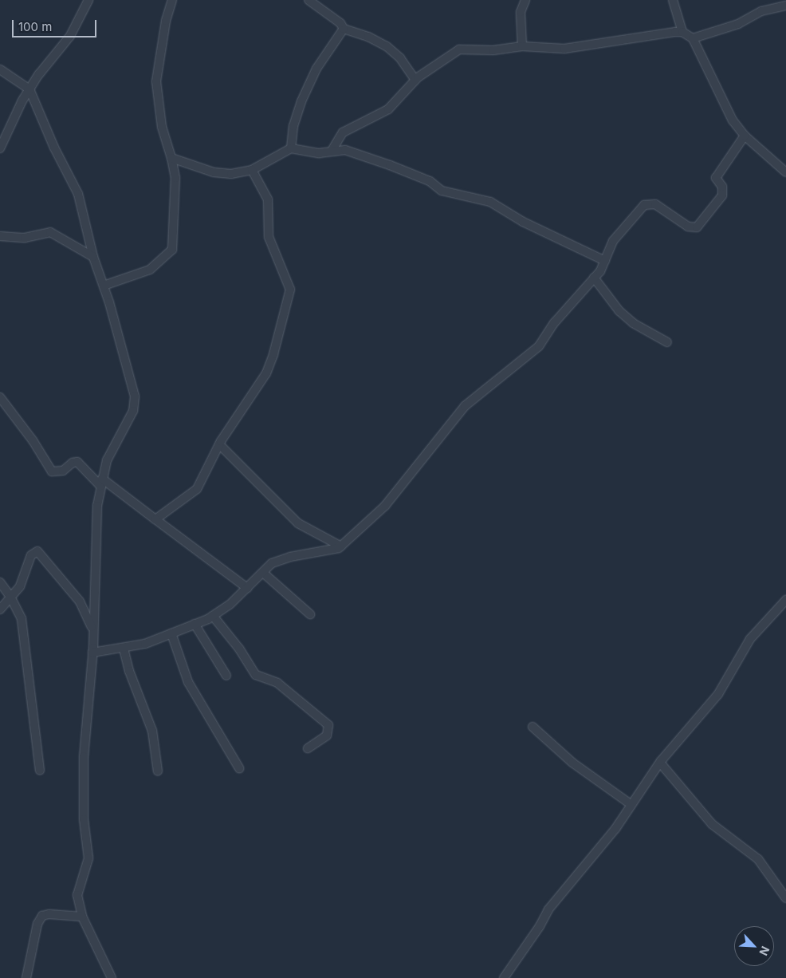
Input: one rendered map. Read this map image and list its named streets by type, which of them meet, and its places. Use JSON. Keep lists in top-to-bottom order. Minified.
{"scale_bar":"100 m","north":"bottom right"}
